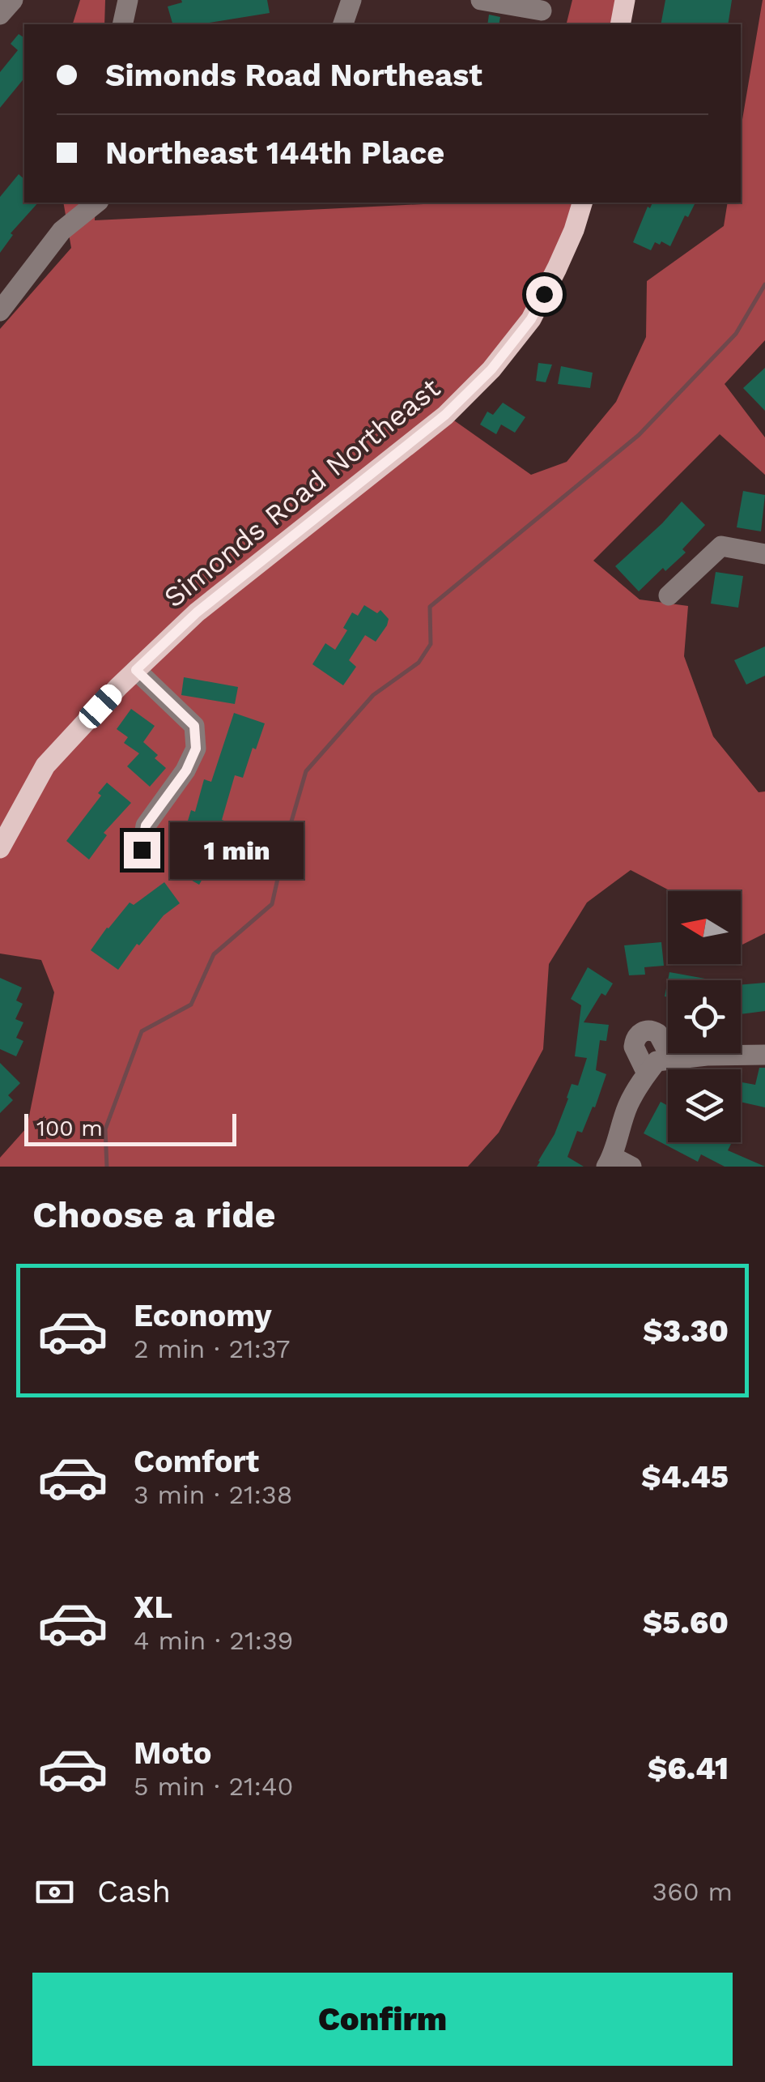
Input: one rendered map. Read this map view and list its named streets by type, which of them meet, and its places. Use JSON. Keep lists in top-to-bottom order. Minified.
{"streets":{"main road":["Simonds Road Northeast"]},"scale_bar":"100 m","north":"left","page":{"banner":["Simonds Road Northeast","Northeast 144th Place"],"bubble":"1 min","scale":"100 m","heading":"Choose a ride","list":[{"name":"Economy","note":"2 min · 21:37","value":"$3.30"},{"name":"Comfort","note":"3 min · 21:38","value":"$4.45"},{"name":"XL","note":"4 min · 21:39","value":"$5.60"},{"name":"Moto","note":"5 min · 21:40","value":"$6.41"}],"pay":["Cash","360 m"],"buttons":"Confirm"}}
